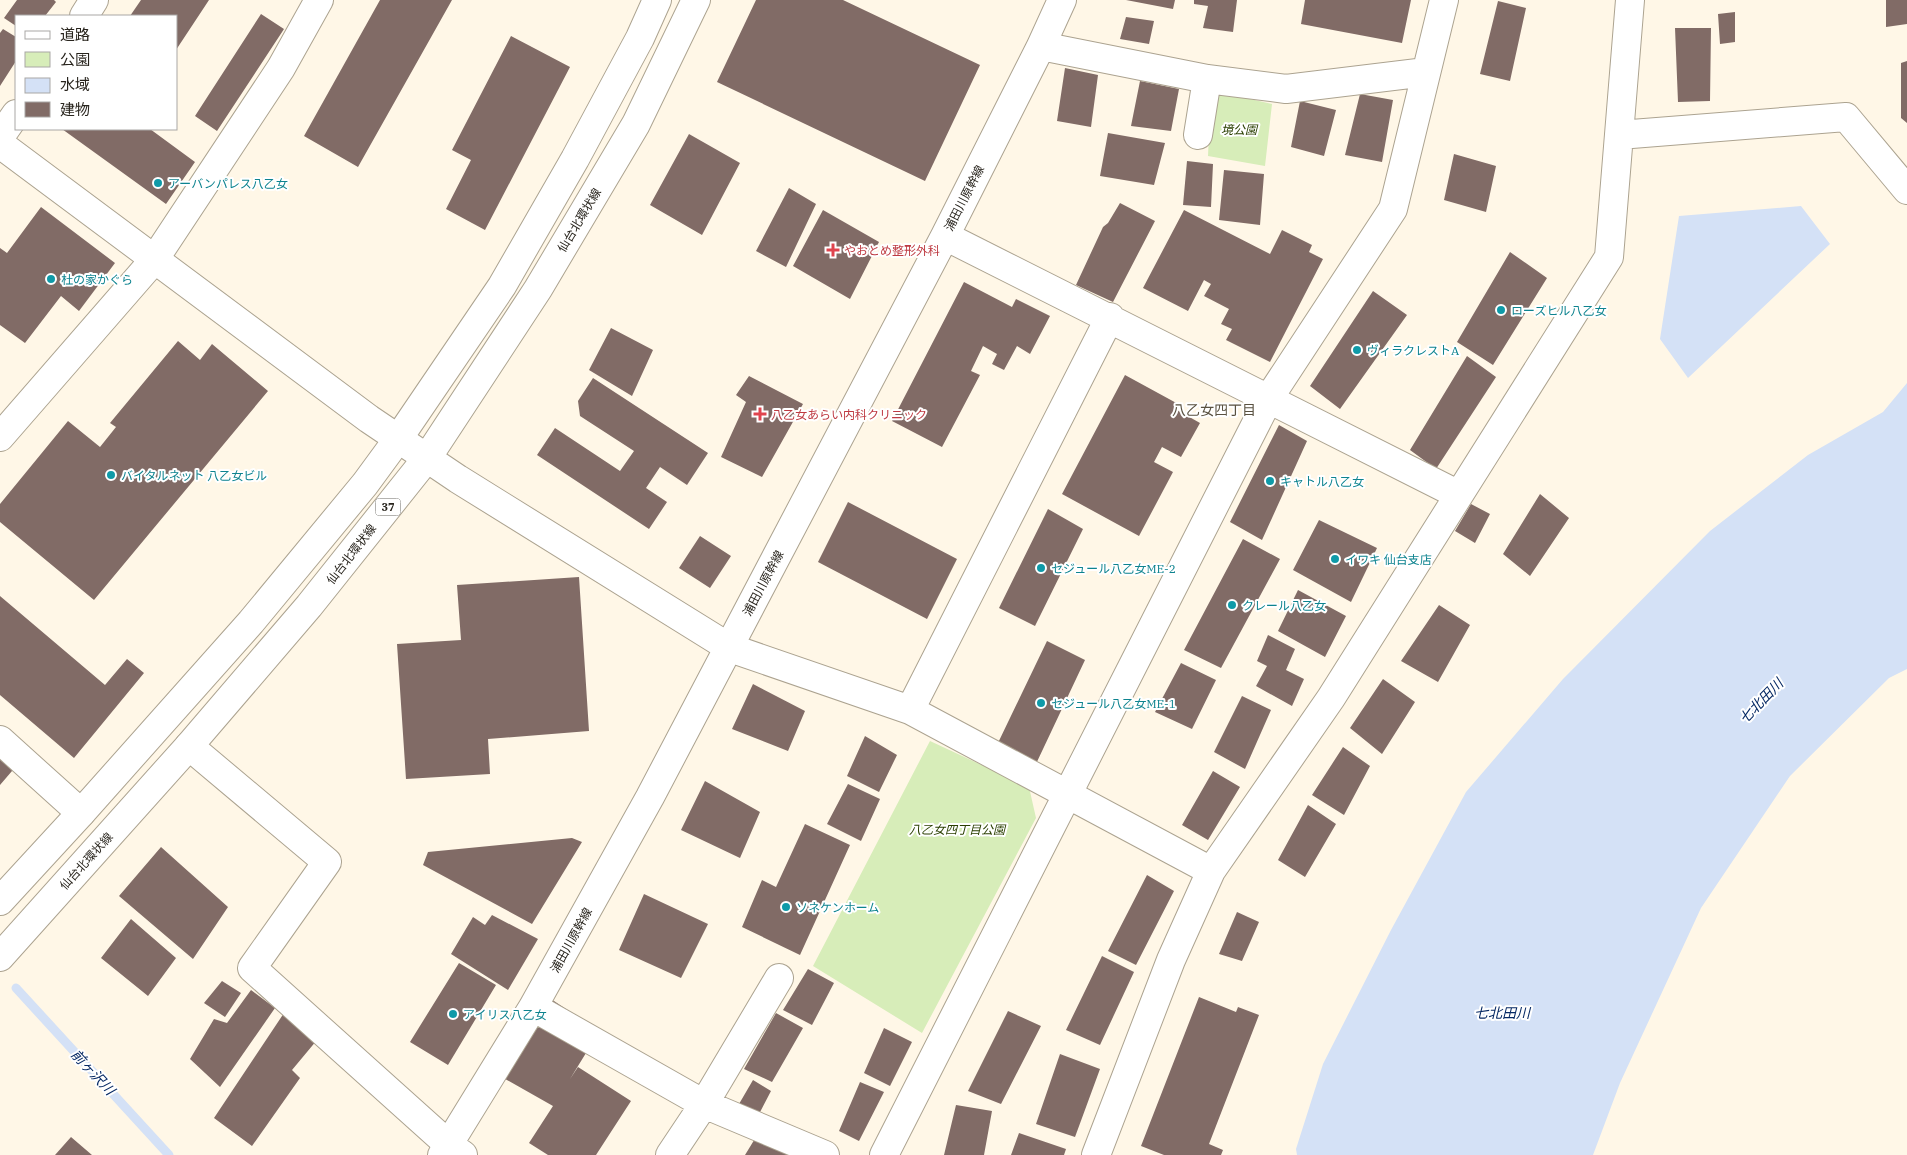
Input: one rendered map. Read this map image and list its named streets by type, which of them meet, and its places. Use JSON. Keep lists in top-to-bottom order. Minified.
{"streets":{"street":["浦田川原幹線","仙台北環状線","37"]},"districts":["八乙女四丁目"],"water":["七北田川","前ヶ沢川"],"parks":["境公園","八乙女四丁目公園"],"places":{"other":["アーバンパレス八乙女","杜の家かぐら","ローズヒル八乙女","ヴィラクレストA","バイタルネット 八乙女ビル","キャトル八乙女","イワキ 仙台支店","セジュール八乙女ME-2","クレール八乙女","セジュール八乙女ME-1","ソネケンホーム","アイリス八乙女"],"health":["やおとめ整形外科","八乙女あらい内科クリニック"]},"legend":["道路","公園","水域","建物"]}
